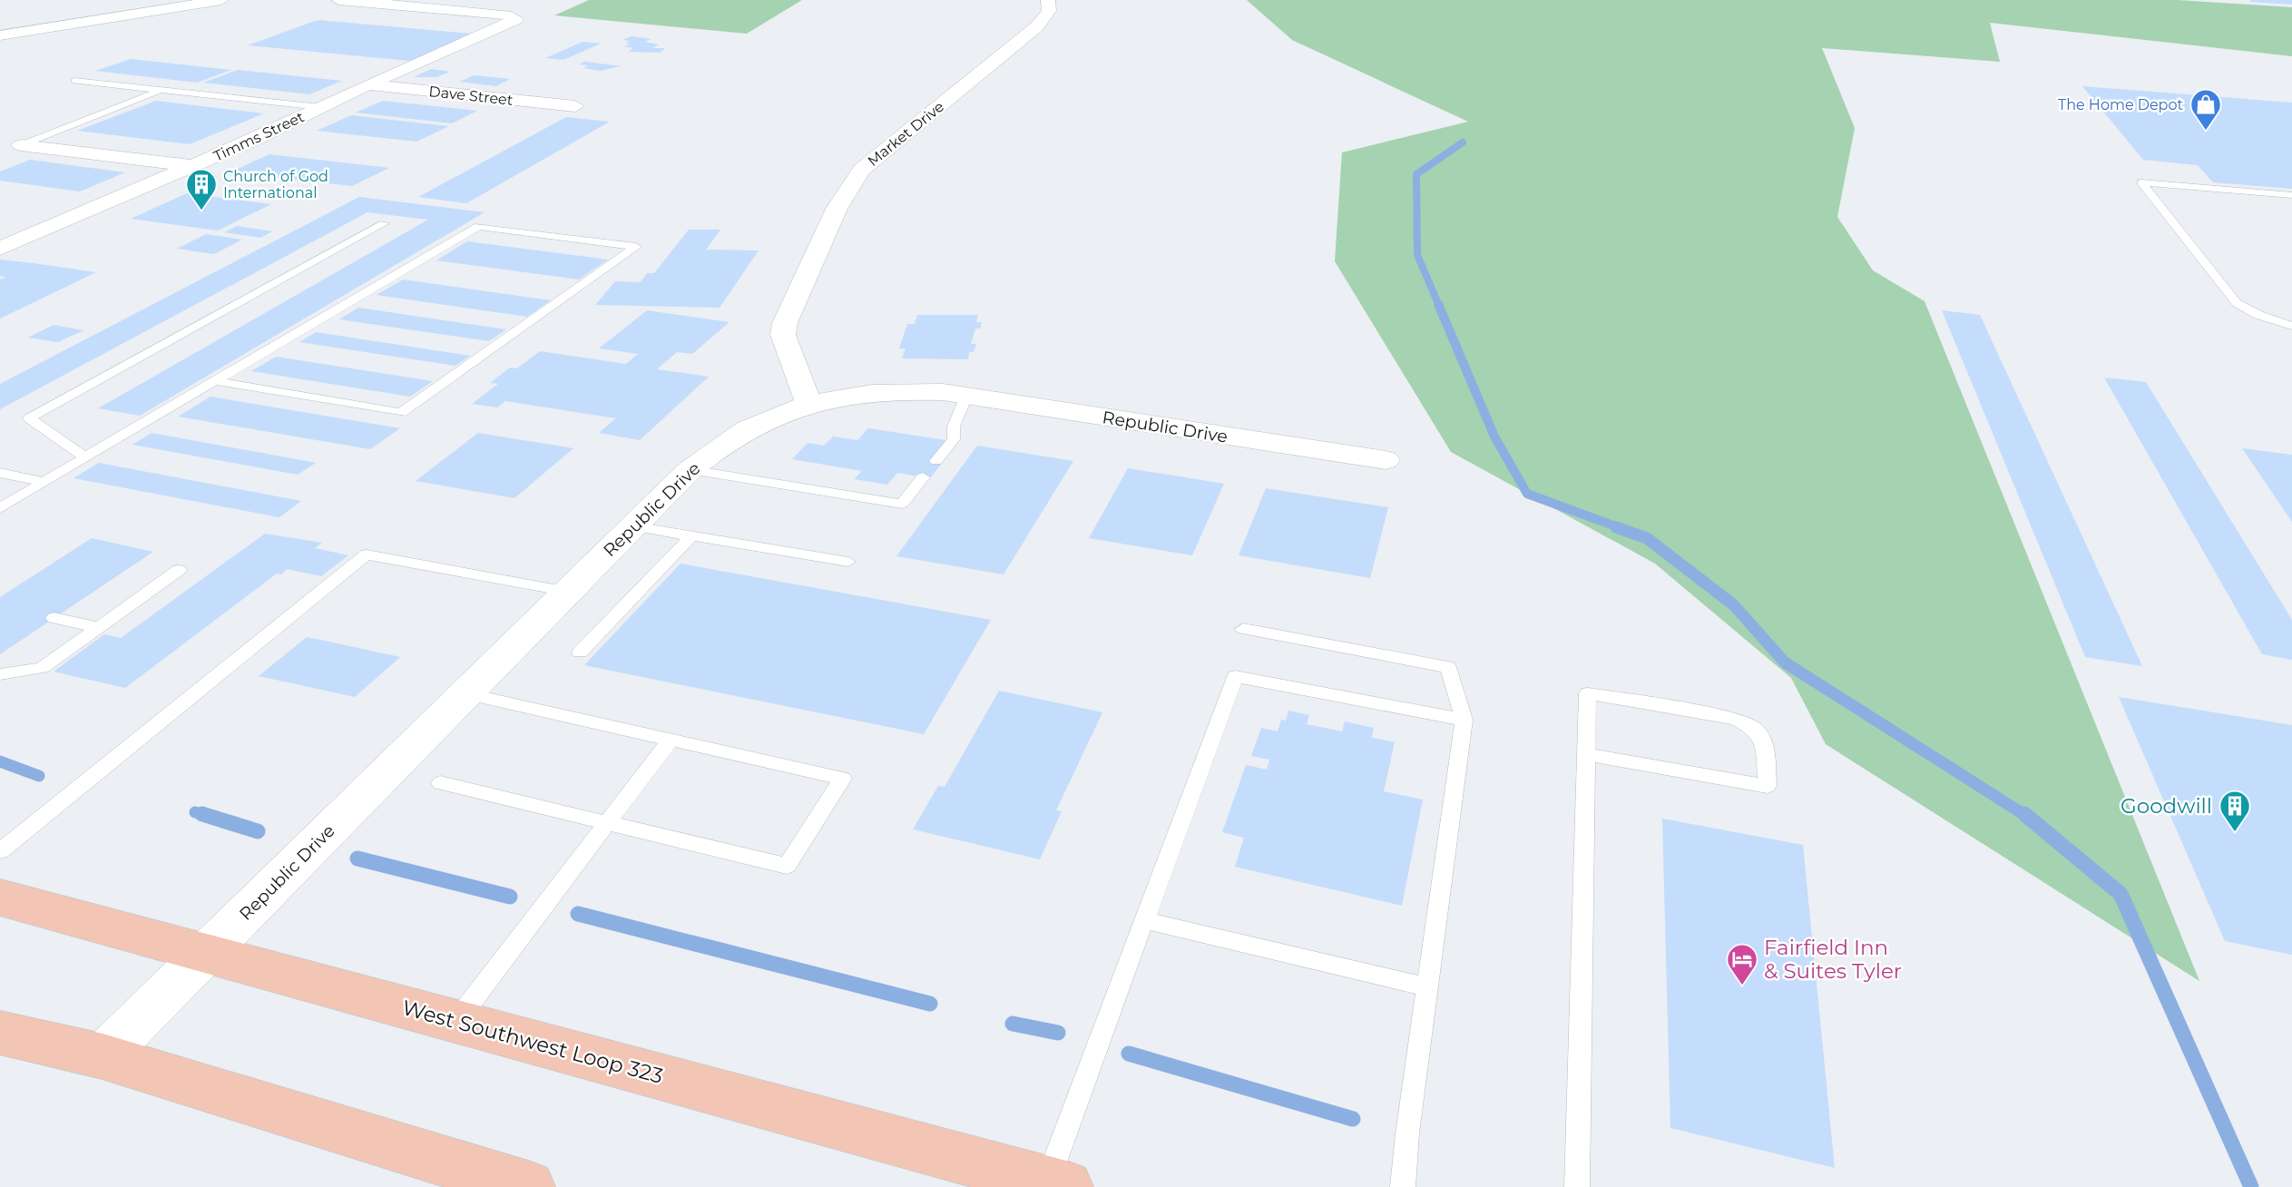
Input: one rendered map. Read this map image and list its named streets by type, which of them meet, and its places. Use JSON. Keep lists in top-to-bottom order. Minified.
{"streets":{"highway":["West Southwest Loop 323"],"street":["Dave Street","Market Drive","Timms Street","Republic Drive"]},"crossings":[["Dave Street","Timms Street"],["Market Drive","Republic Drive"],["Republic Drive","West Southwest Loop 323"]],"places":{"shop":["The Home Depot"],"building":["Church of God International","Goodwill"],"hotel":["Fairfield Inn & Suites Tyler"]}}
